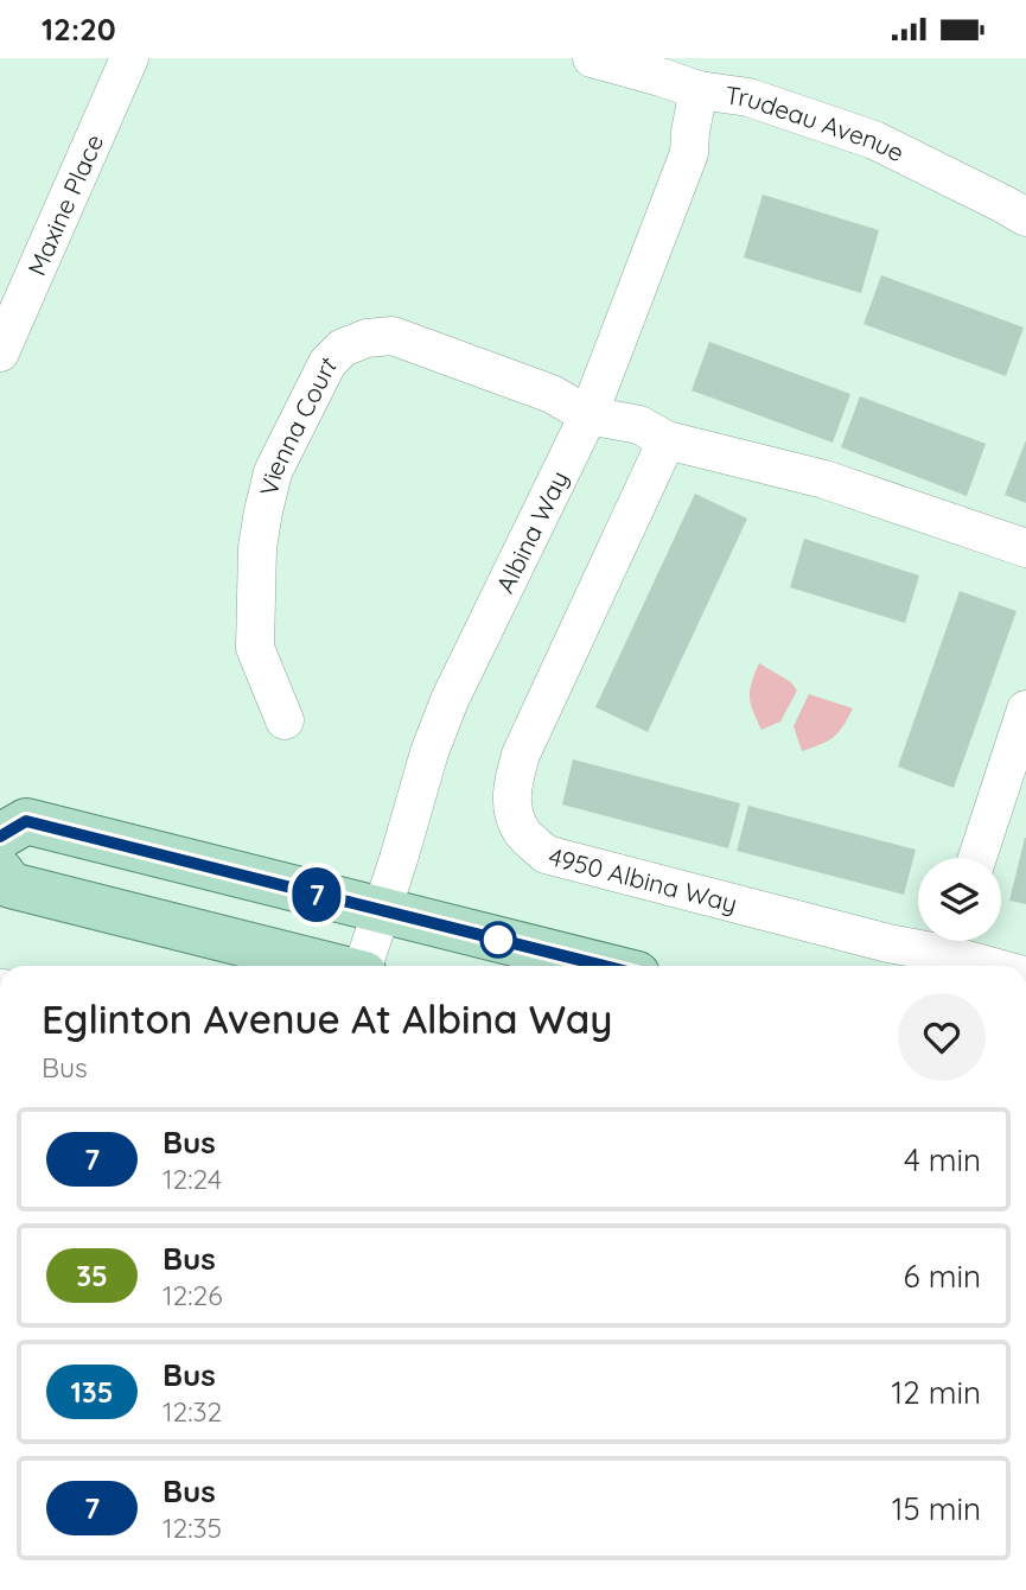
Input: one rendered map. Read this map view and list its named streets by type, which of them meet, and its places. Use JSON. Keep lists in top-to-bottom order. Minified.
{"streets":{"street":["Trudeau Avenue","Maxine Place","Vienna Court","Albina Way","4950 Albina Way"]},"crossings":[["Trudeau Avenue","Albina Way"],["Vienna Court","Albina Way"]],"lines":["bus line 7"],"page":{"status":"12:20","on_map":"7","heading":["Eglinton Avenue At Albina Way","Bus"],"list":[{"mark":"7","name":"Bus","note":"12:24","value":"4 min"},{"mark":"35","name":"Bus","note":"12:26","value":"6 min"},{"mark":"135","name":"Bus","note":"12:32","value":"12 min"},{"mark":"7","name":"Bus","note":"12:35","value":"15 min"}]}}
